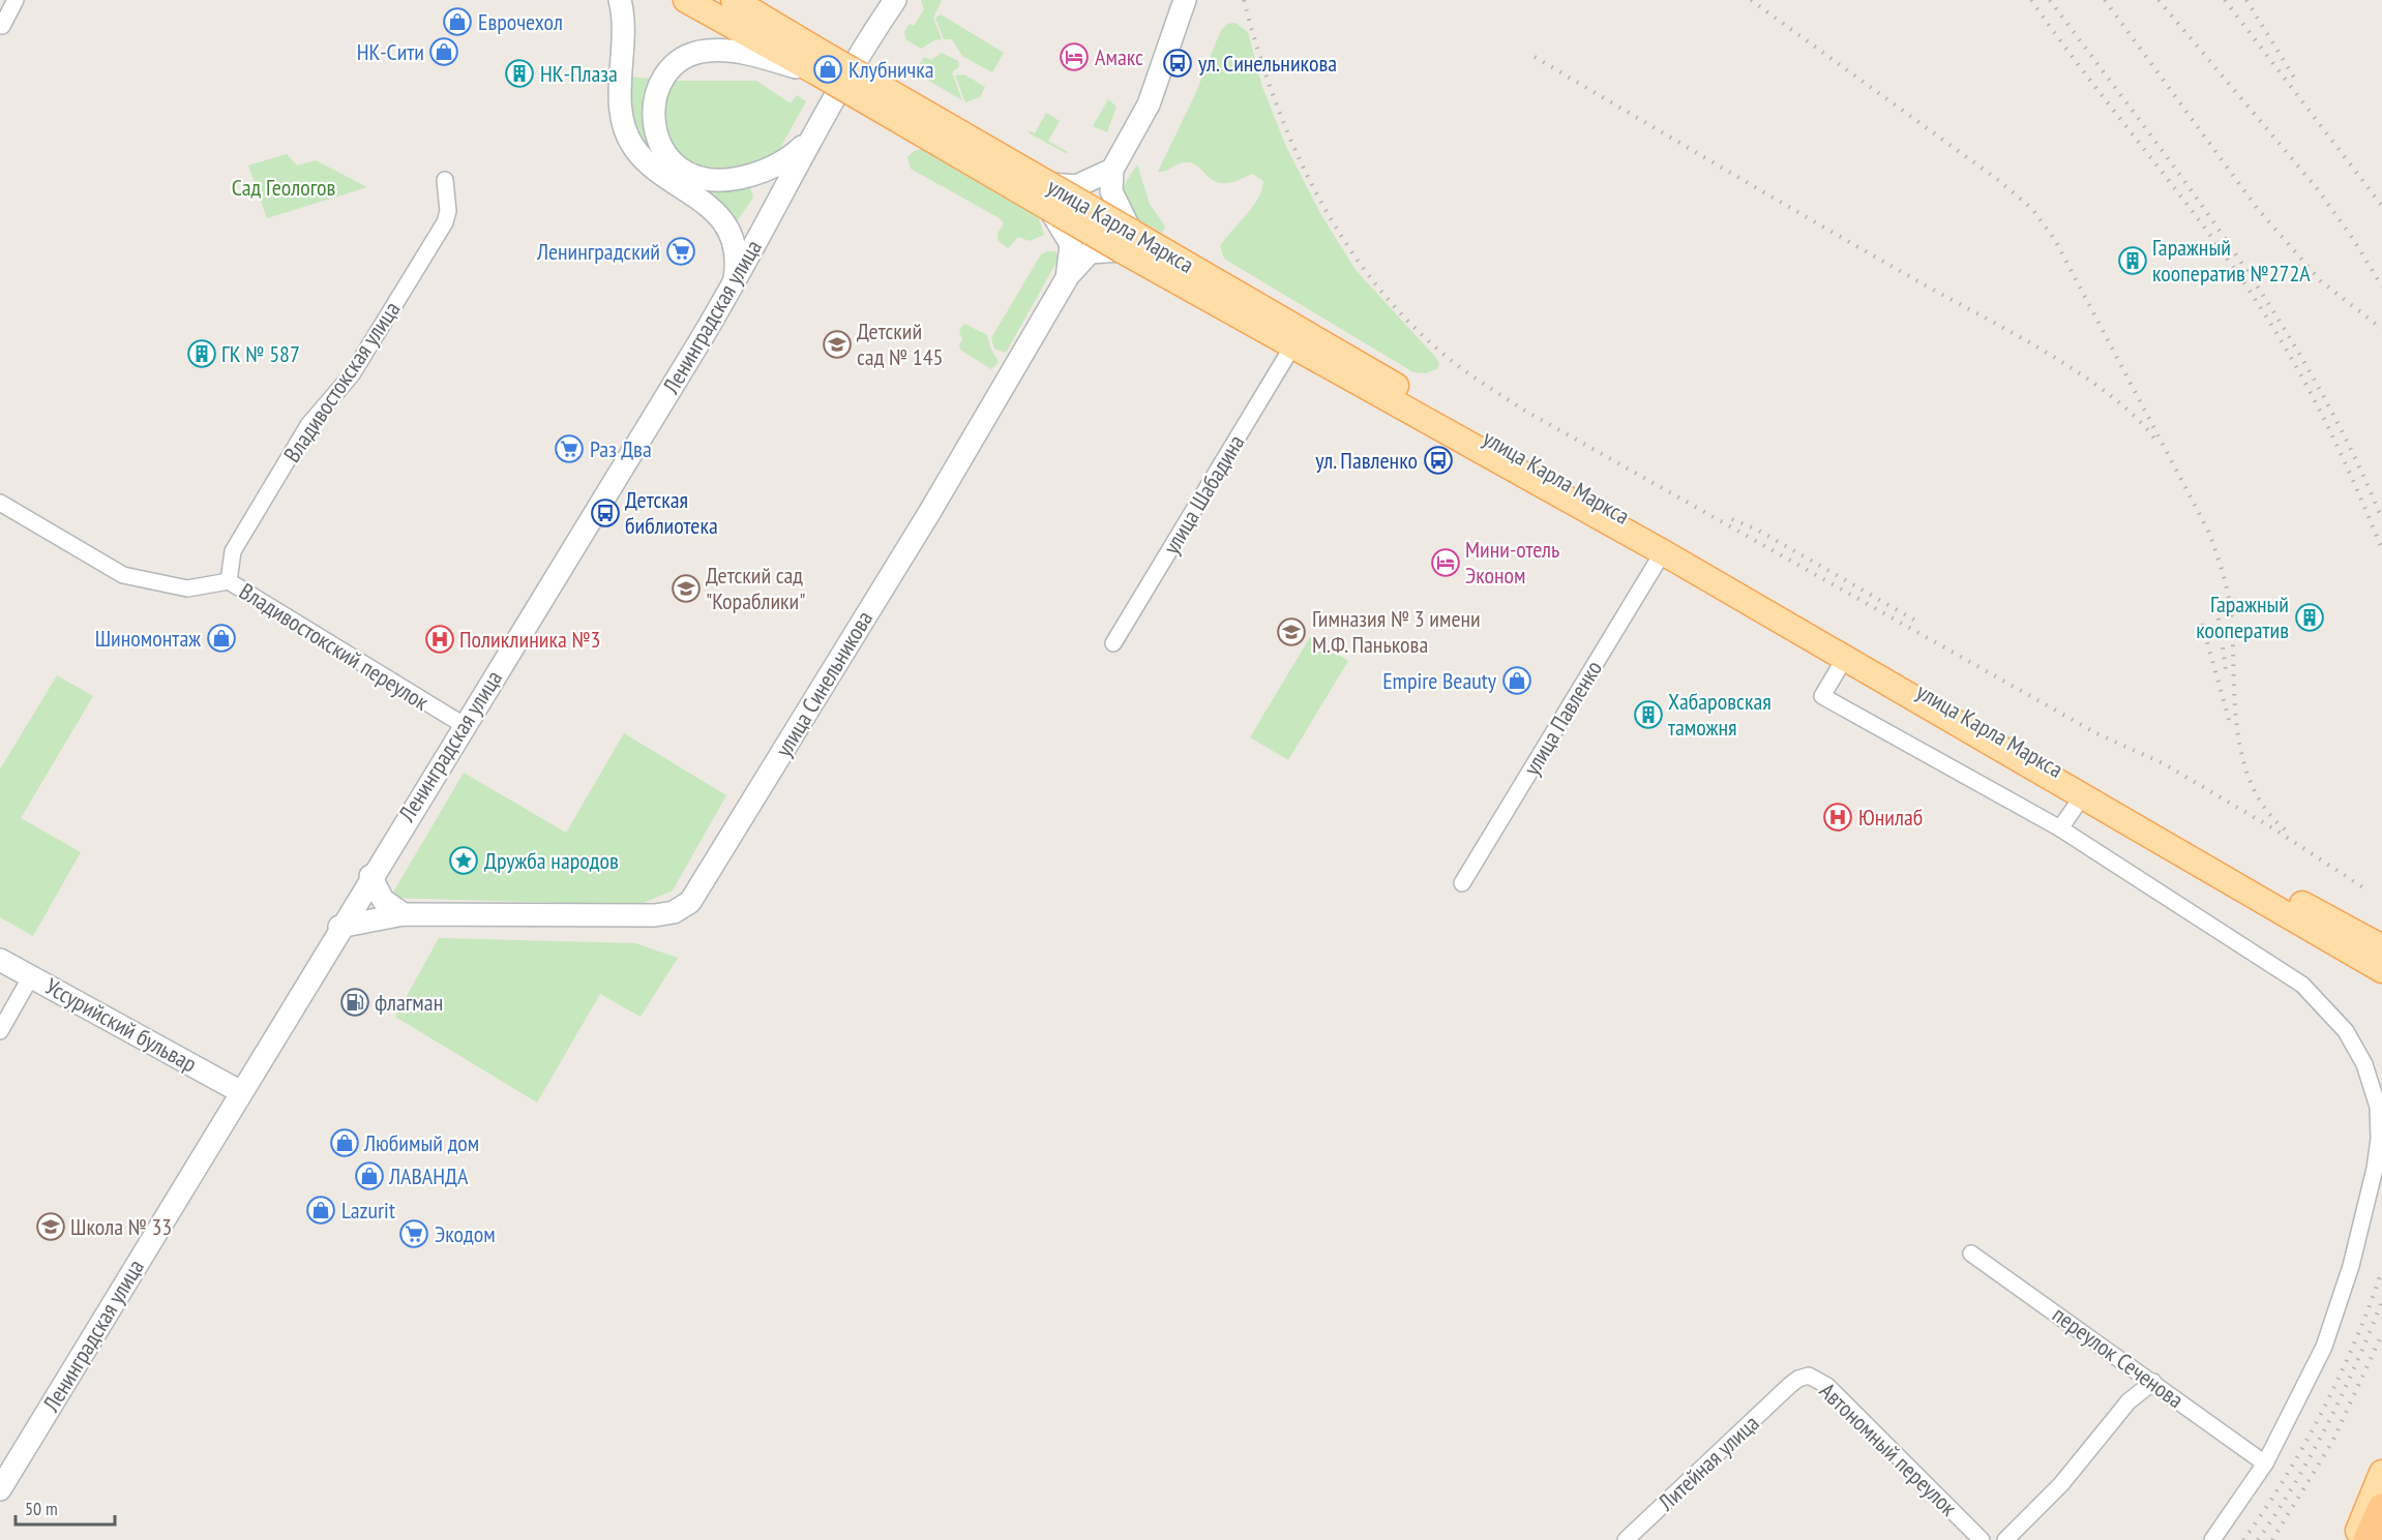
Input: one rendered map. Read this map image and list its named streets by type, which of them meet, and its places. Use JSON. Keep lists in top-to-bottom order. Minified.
{"streets":{"main road":["улица Карла Маркса","Ленинградская улица","улица Синельникова","Уссурийский бульвар"],"street":["Владивостокская улица","улица Шабадина","Владивостокский переулок","улица Павленко","переулок Сеченова","Автономный переулок","Литейная улица"]},"crossings":[["улица Карла Маркса","улица Шабадина"],["улица Карла Маркса","улица Павленко"],["Ленинградская улица","Владивостокский переулок"],["Ленинградская улица","улица Синельникова"],["Ленинградская улица","Уссурийский бульвар"],["Владивостокская улица","Владивостокский переулок"],["Автономный переулок","Литейная улица"]],"parks":["Сад Геологов"],"places":{"shop":["Еврочехол","НК-Сити","Клубничка","Шиномонтаж","Empire Beauty","Любимый дом","ЛАВАНДА","Lazurit"],"hotel":["Амакс","Мини-отель Эконом"],"bus stop":["ул. Синельникова","ул. Павленко","Детская библиотека"],"building":["НК-Плаза","Гаражный кооператив №272А","ГК № 587","Гаражный кооператив","Хабаровская таможня"],"supermarket":["Ленинградский","Раз Два","Экодом"],"school or university":["Детский сад № 145","Детский сад \"Кораблики\"","Гимназия № 3 имени М.Ф. Панькова","Школа № 33"],"hospital":["Поликлиника №3","Юнилаб"],"place":["Дружба народов"],"fuel station":["флагман"]},"scale_bar":"50 m"}
